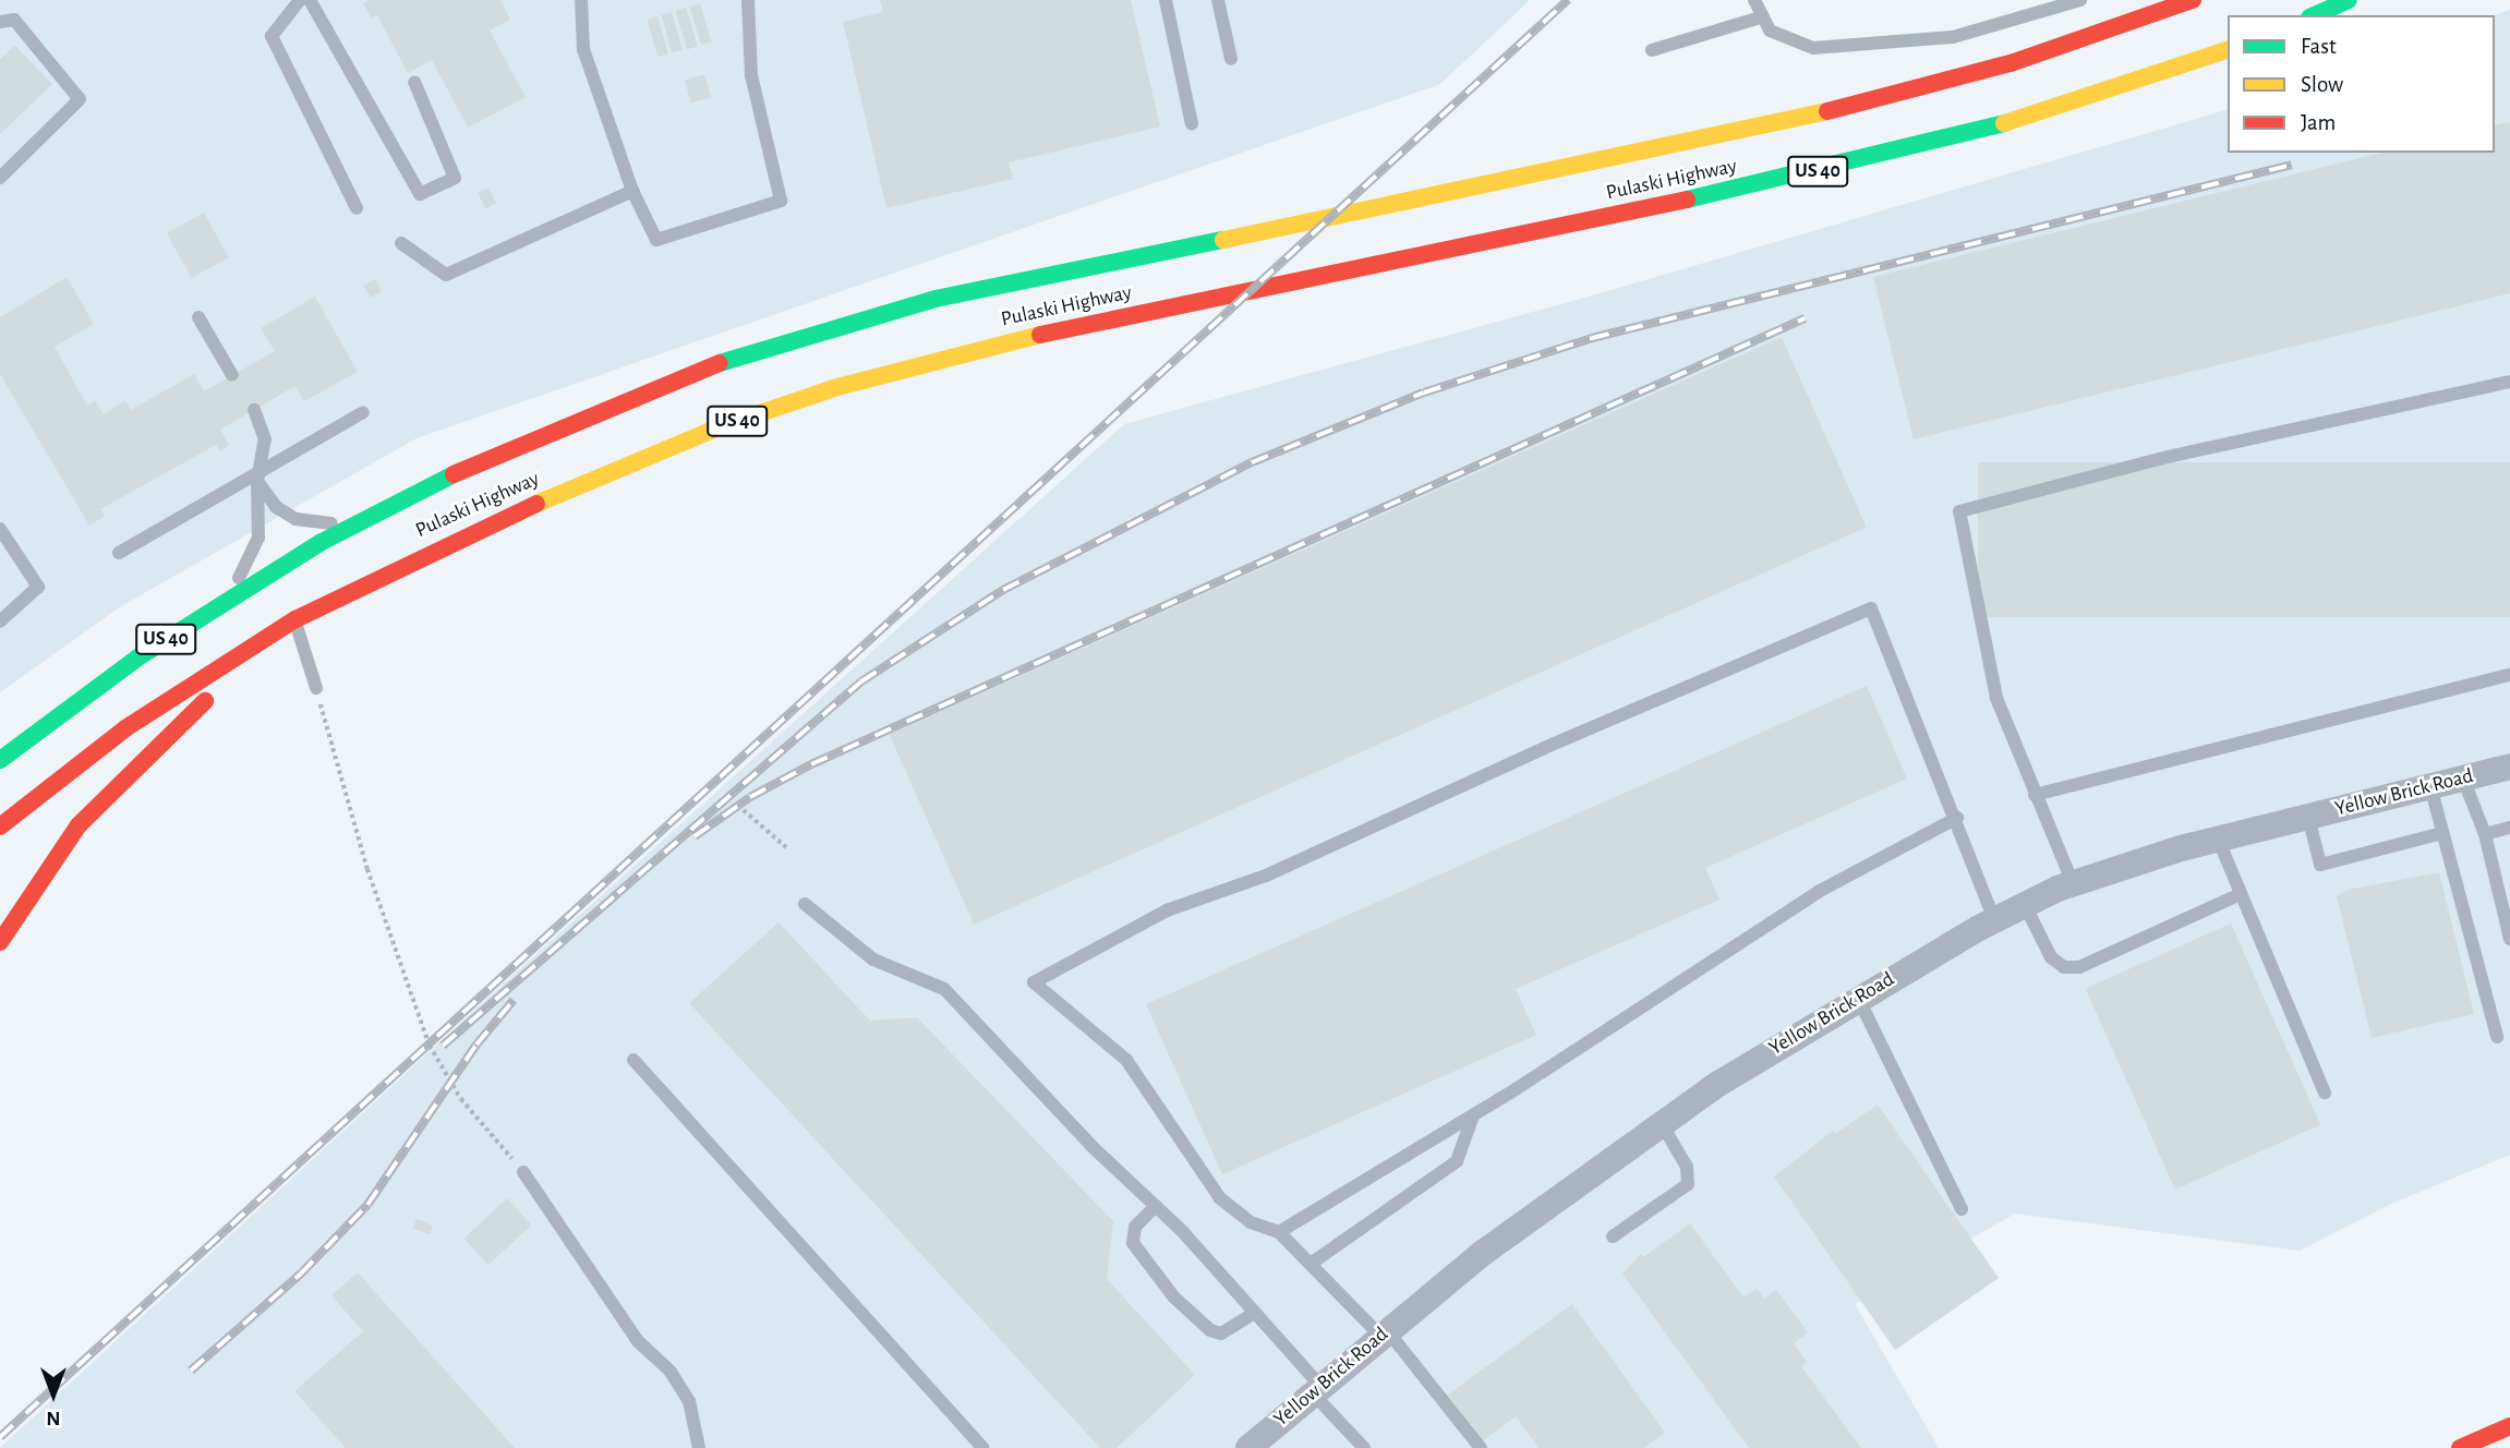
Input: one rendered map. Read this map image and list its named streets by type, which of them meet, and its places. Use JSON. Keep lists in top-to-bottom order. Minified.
{"streets":{"main road":["US 40","Pulaski Highway"],"street":["Yellow Brick Road"]},"legend":["Fast","Slow","Jam"],"north":"bottom"}
